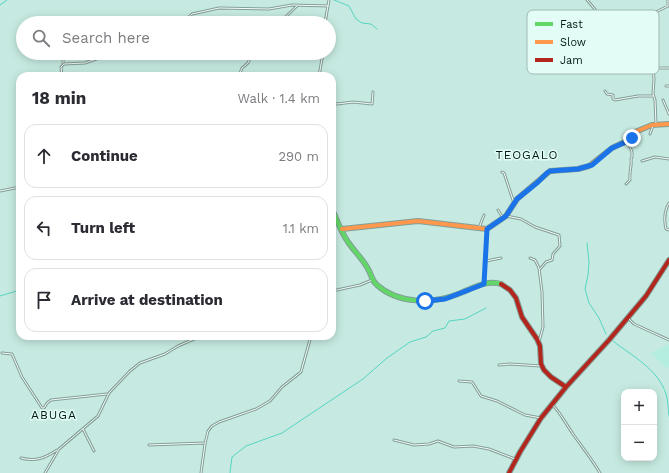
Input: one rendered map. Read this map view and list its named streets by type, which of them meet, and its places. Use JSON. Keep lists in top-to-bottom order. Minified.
{"districts":["TEOGALO","ABUGA"],"legend":["Fast","Slow","Jam"],"page":{"search":"Search here","heading":["18 min","Walk · 1.4 km"],"list":[["Continue","290 m"],["Turn left","1.1 km"],"Arrive at destination"],"map_buttons":["+","−"]}}
